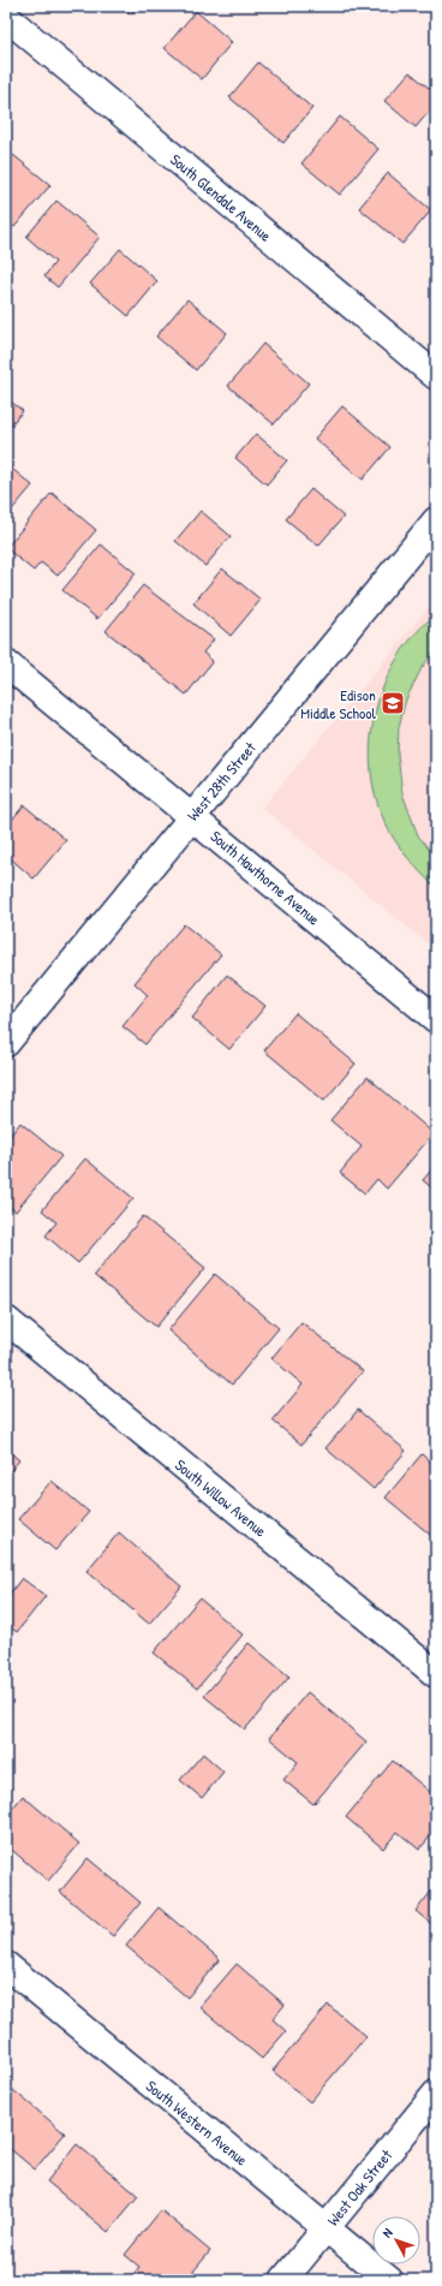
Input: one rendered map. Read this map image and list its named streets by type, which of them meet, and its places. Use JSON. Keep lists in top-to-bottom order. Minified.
{"streets":{"street":["South Glendale Avenue","West 28th Street","South Hawthorne Avenue","South Willow Avenue","South Western Avenue","West Oak Street"]},"crossings":[["West 28th Street","South Hawthorne Avenue"],["South Western Avenue","West Oak Street"]],"places":{"school or university":["Edison Middle School"]},"north":"top left"}
